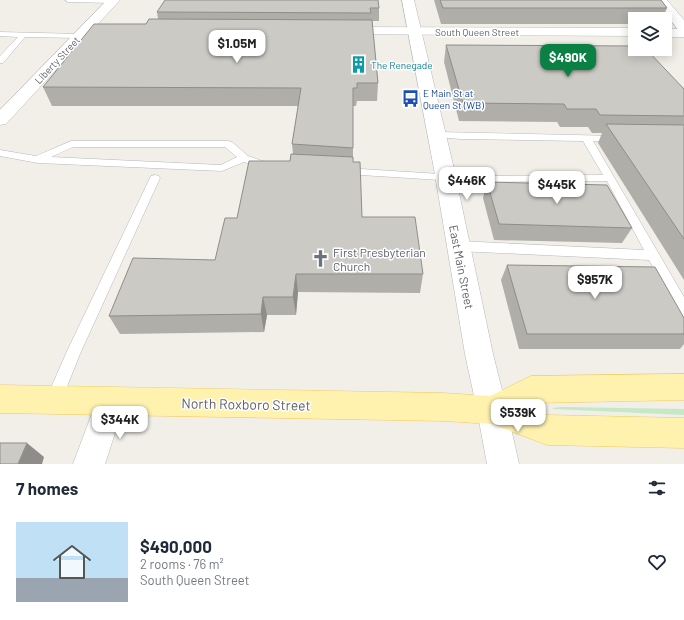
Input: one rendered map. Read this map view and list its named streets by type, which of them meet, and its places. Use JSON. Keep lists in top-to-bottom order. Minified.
{"streets":{"main road":["North Roxboro Street"],"street":["South Queen Street","Liberty Street","East Main Street"]},"crossings":[["South Queen Street","East Main Street"],["East Main Street","North Roxboro Street"]],"places":{"building":["The Renegade"],"bus stop":["E Main St at Queen St (WB)"],"church":["First Presbyterian Church"]},"page":{"price":["$1.05M","$490K","$446K","$445K","$957K","$539K","$344K"],"heading":"7 homes","list":[{"name":"$490,000","note":"2 rooms · 76 m² · South Queen Street"}]}}
